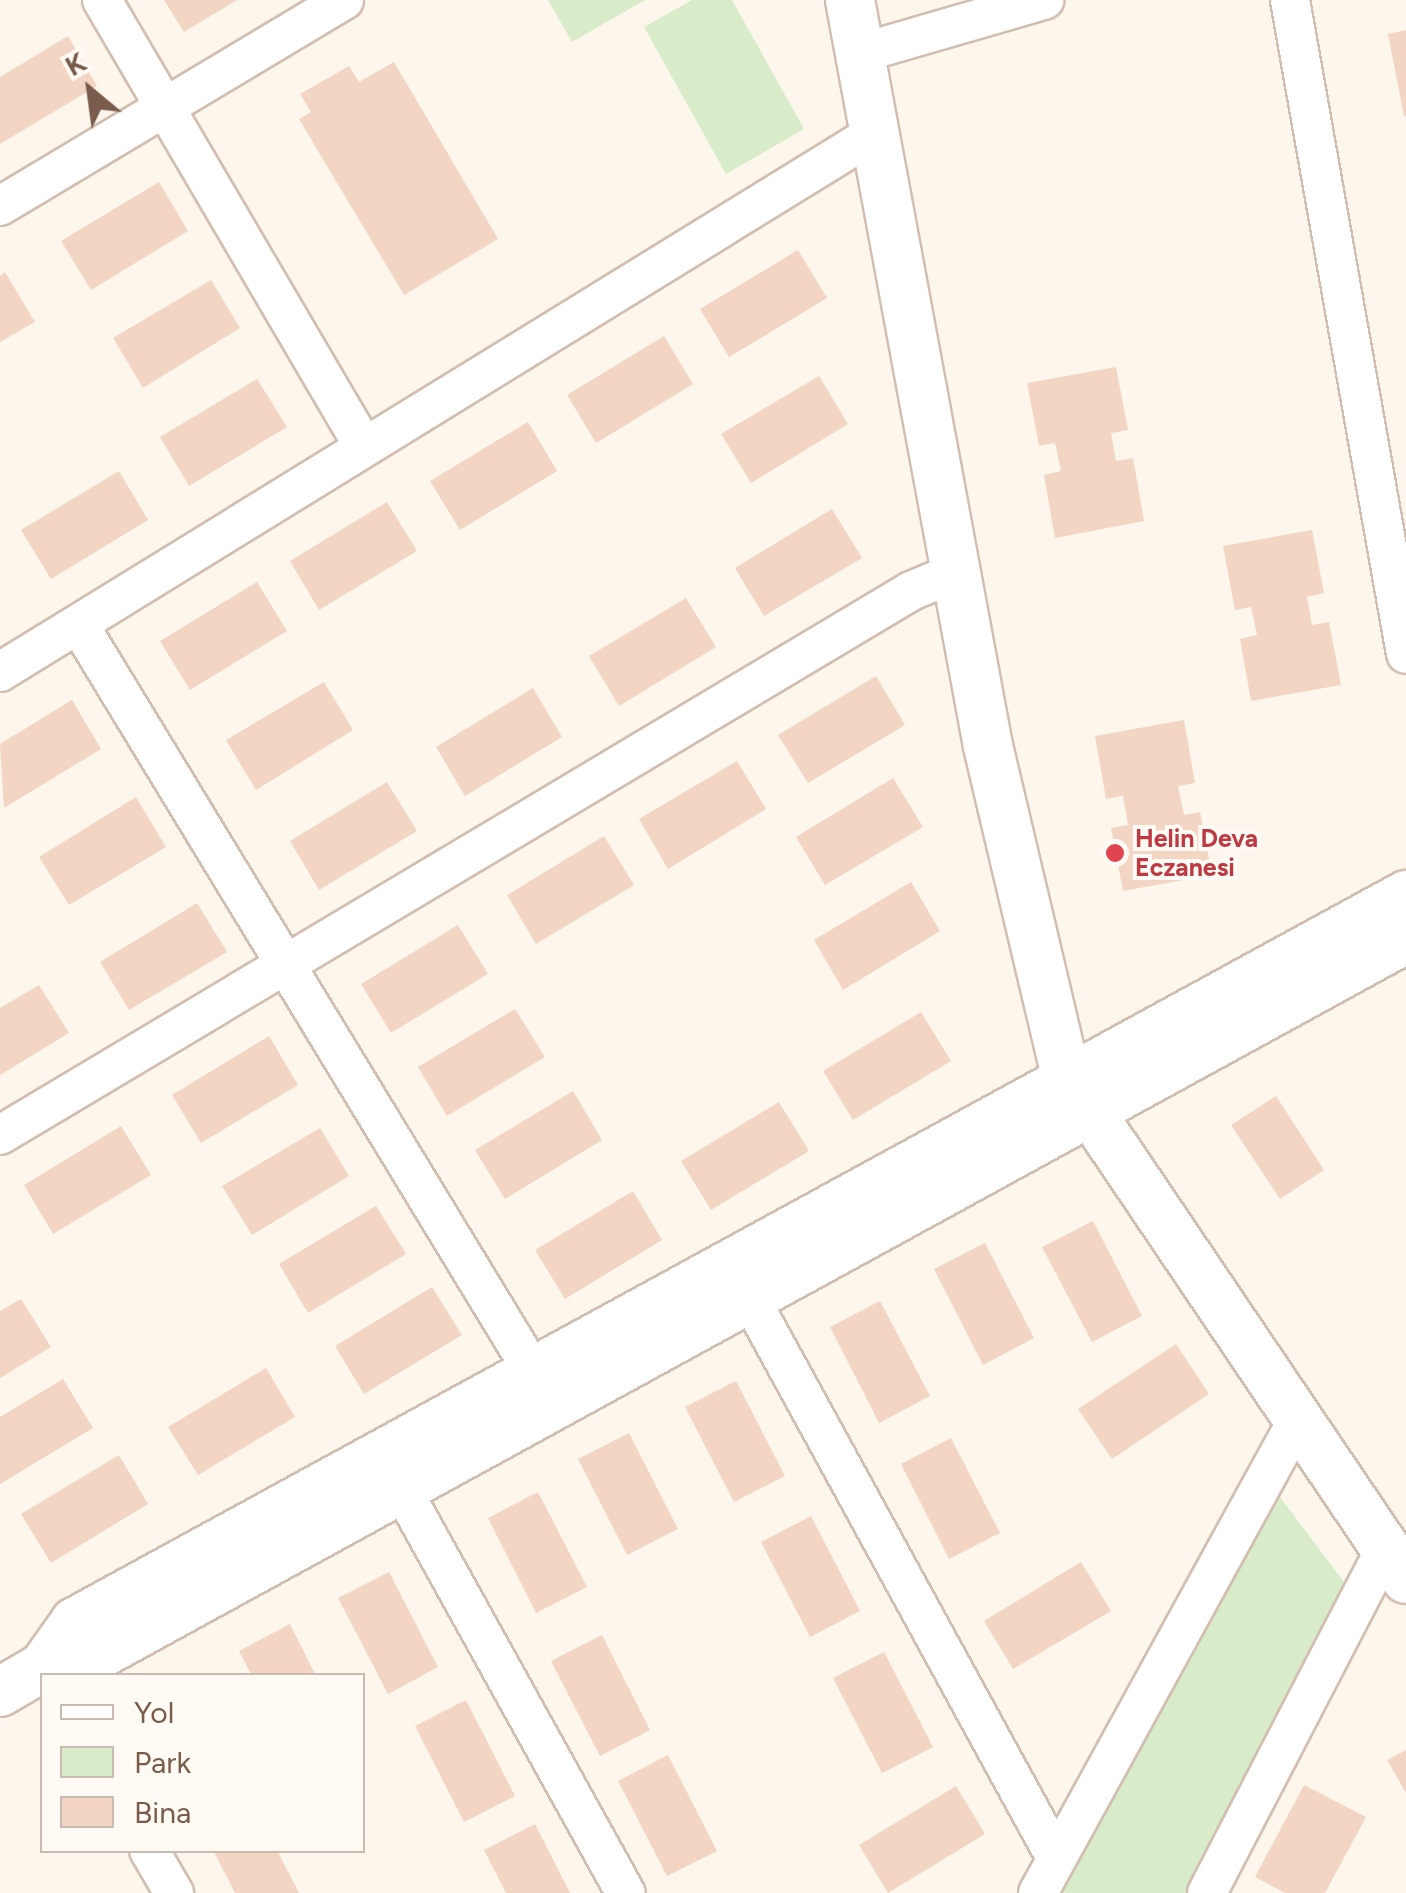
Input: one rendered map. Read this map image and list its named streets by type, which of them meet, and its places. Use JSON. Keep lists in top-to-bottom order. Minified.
{"places":["Helin Deva Eczanesi"],"legend":["Yol","Park","Bina"],"north":"top left"}
